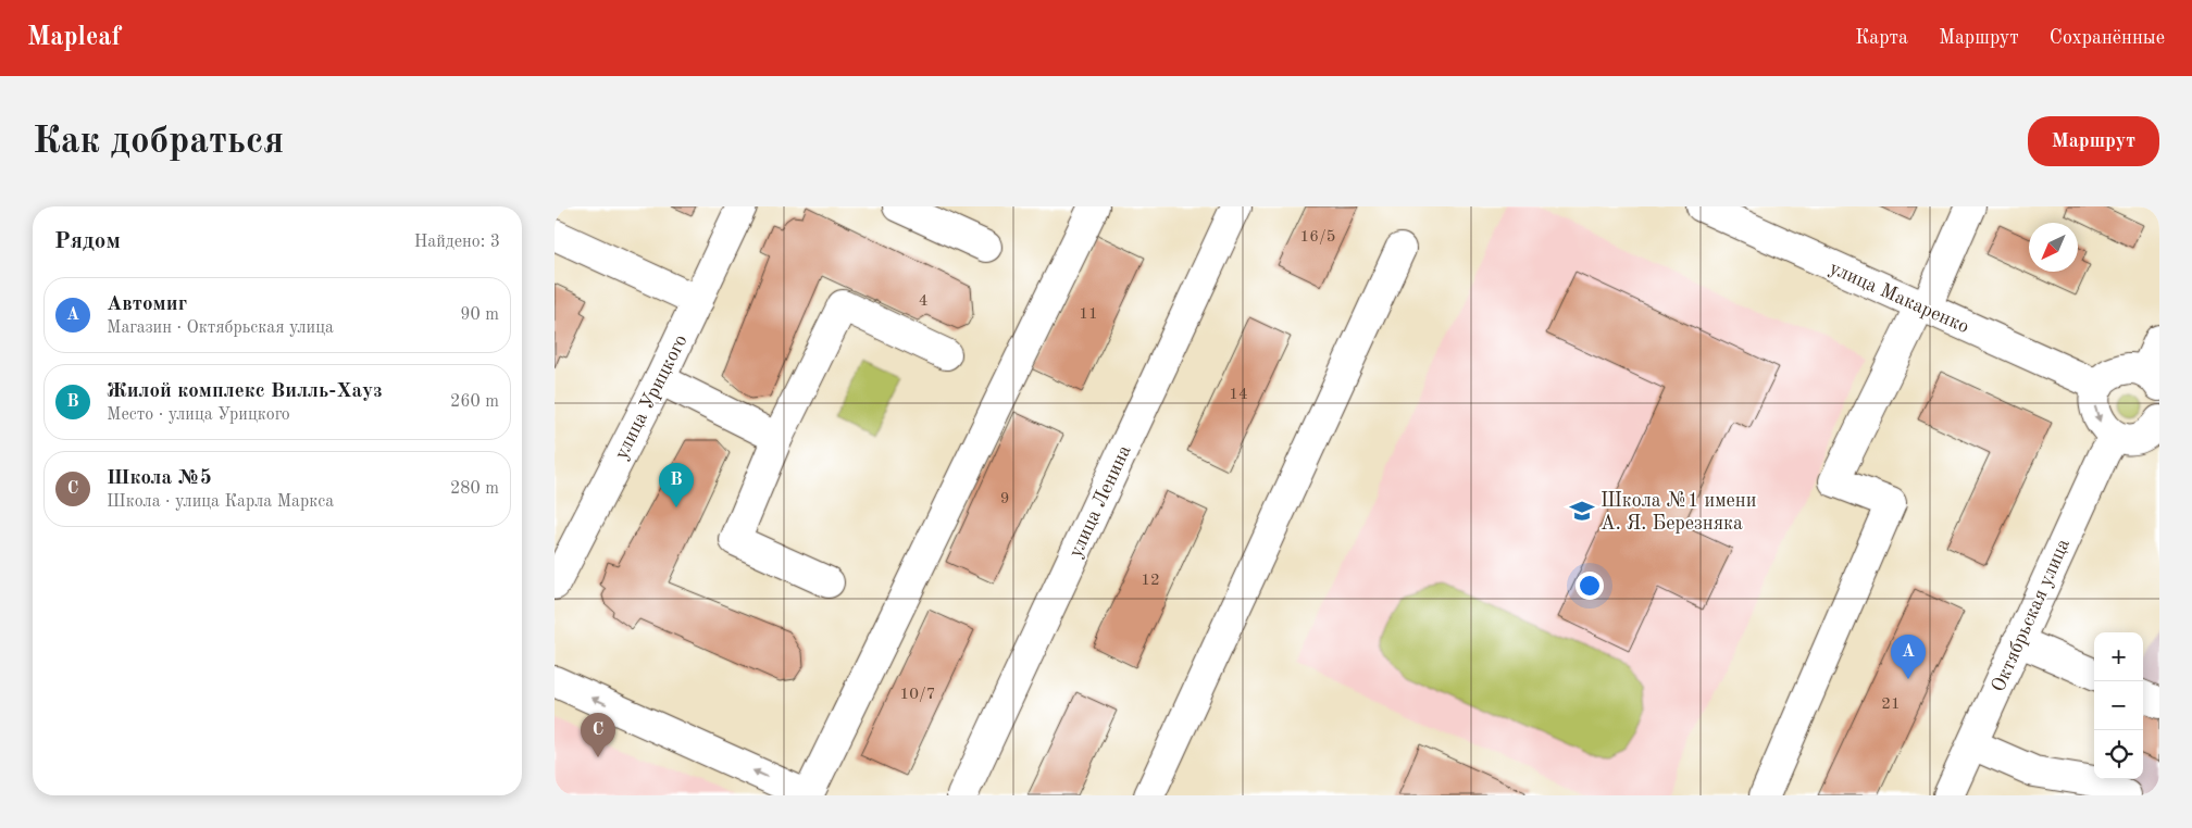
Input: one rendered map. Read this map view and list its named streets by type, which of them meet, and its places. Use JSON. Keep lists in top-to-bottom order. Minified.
{"streets":{"street":["улица Макаренко","улица Урицкого","улица Ленина","Октябрьская улица"]},"places":{"school or university":["Школа №1 имени А. Я. Березняка"]},"house_numbers":["16/5","4","11","14","9","12","10/7","21"],"north":"bottom left","page":{"header":"Mapleaf","nav":["Карта","Маршрут","Сохранённые"],"buttons":"Маршрут","title":"Как добраться","heading":["Рядом","Найдено: 3"],"list":[{"mark":"A","name":"Автомиг","note":"Магазин · Октябрьская улица","value":"90 m"},{"mark":"B","name":"Жилой комплекс Вилль-Хауз","note":"Место · улица Урицкого","value":"260 m"},{"mark":"C","name":"Школа №5","note":"Школа · улица Карла Маркса","value":"280 m"}],"pins":["B","A","C"],"map_buttons":["+","−"]}}
